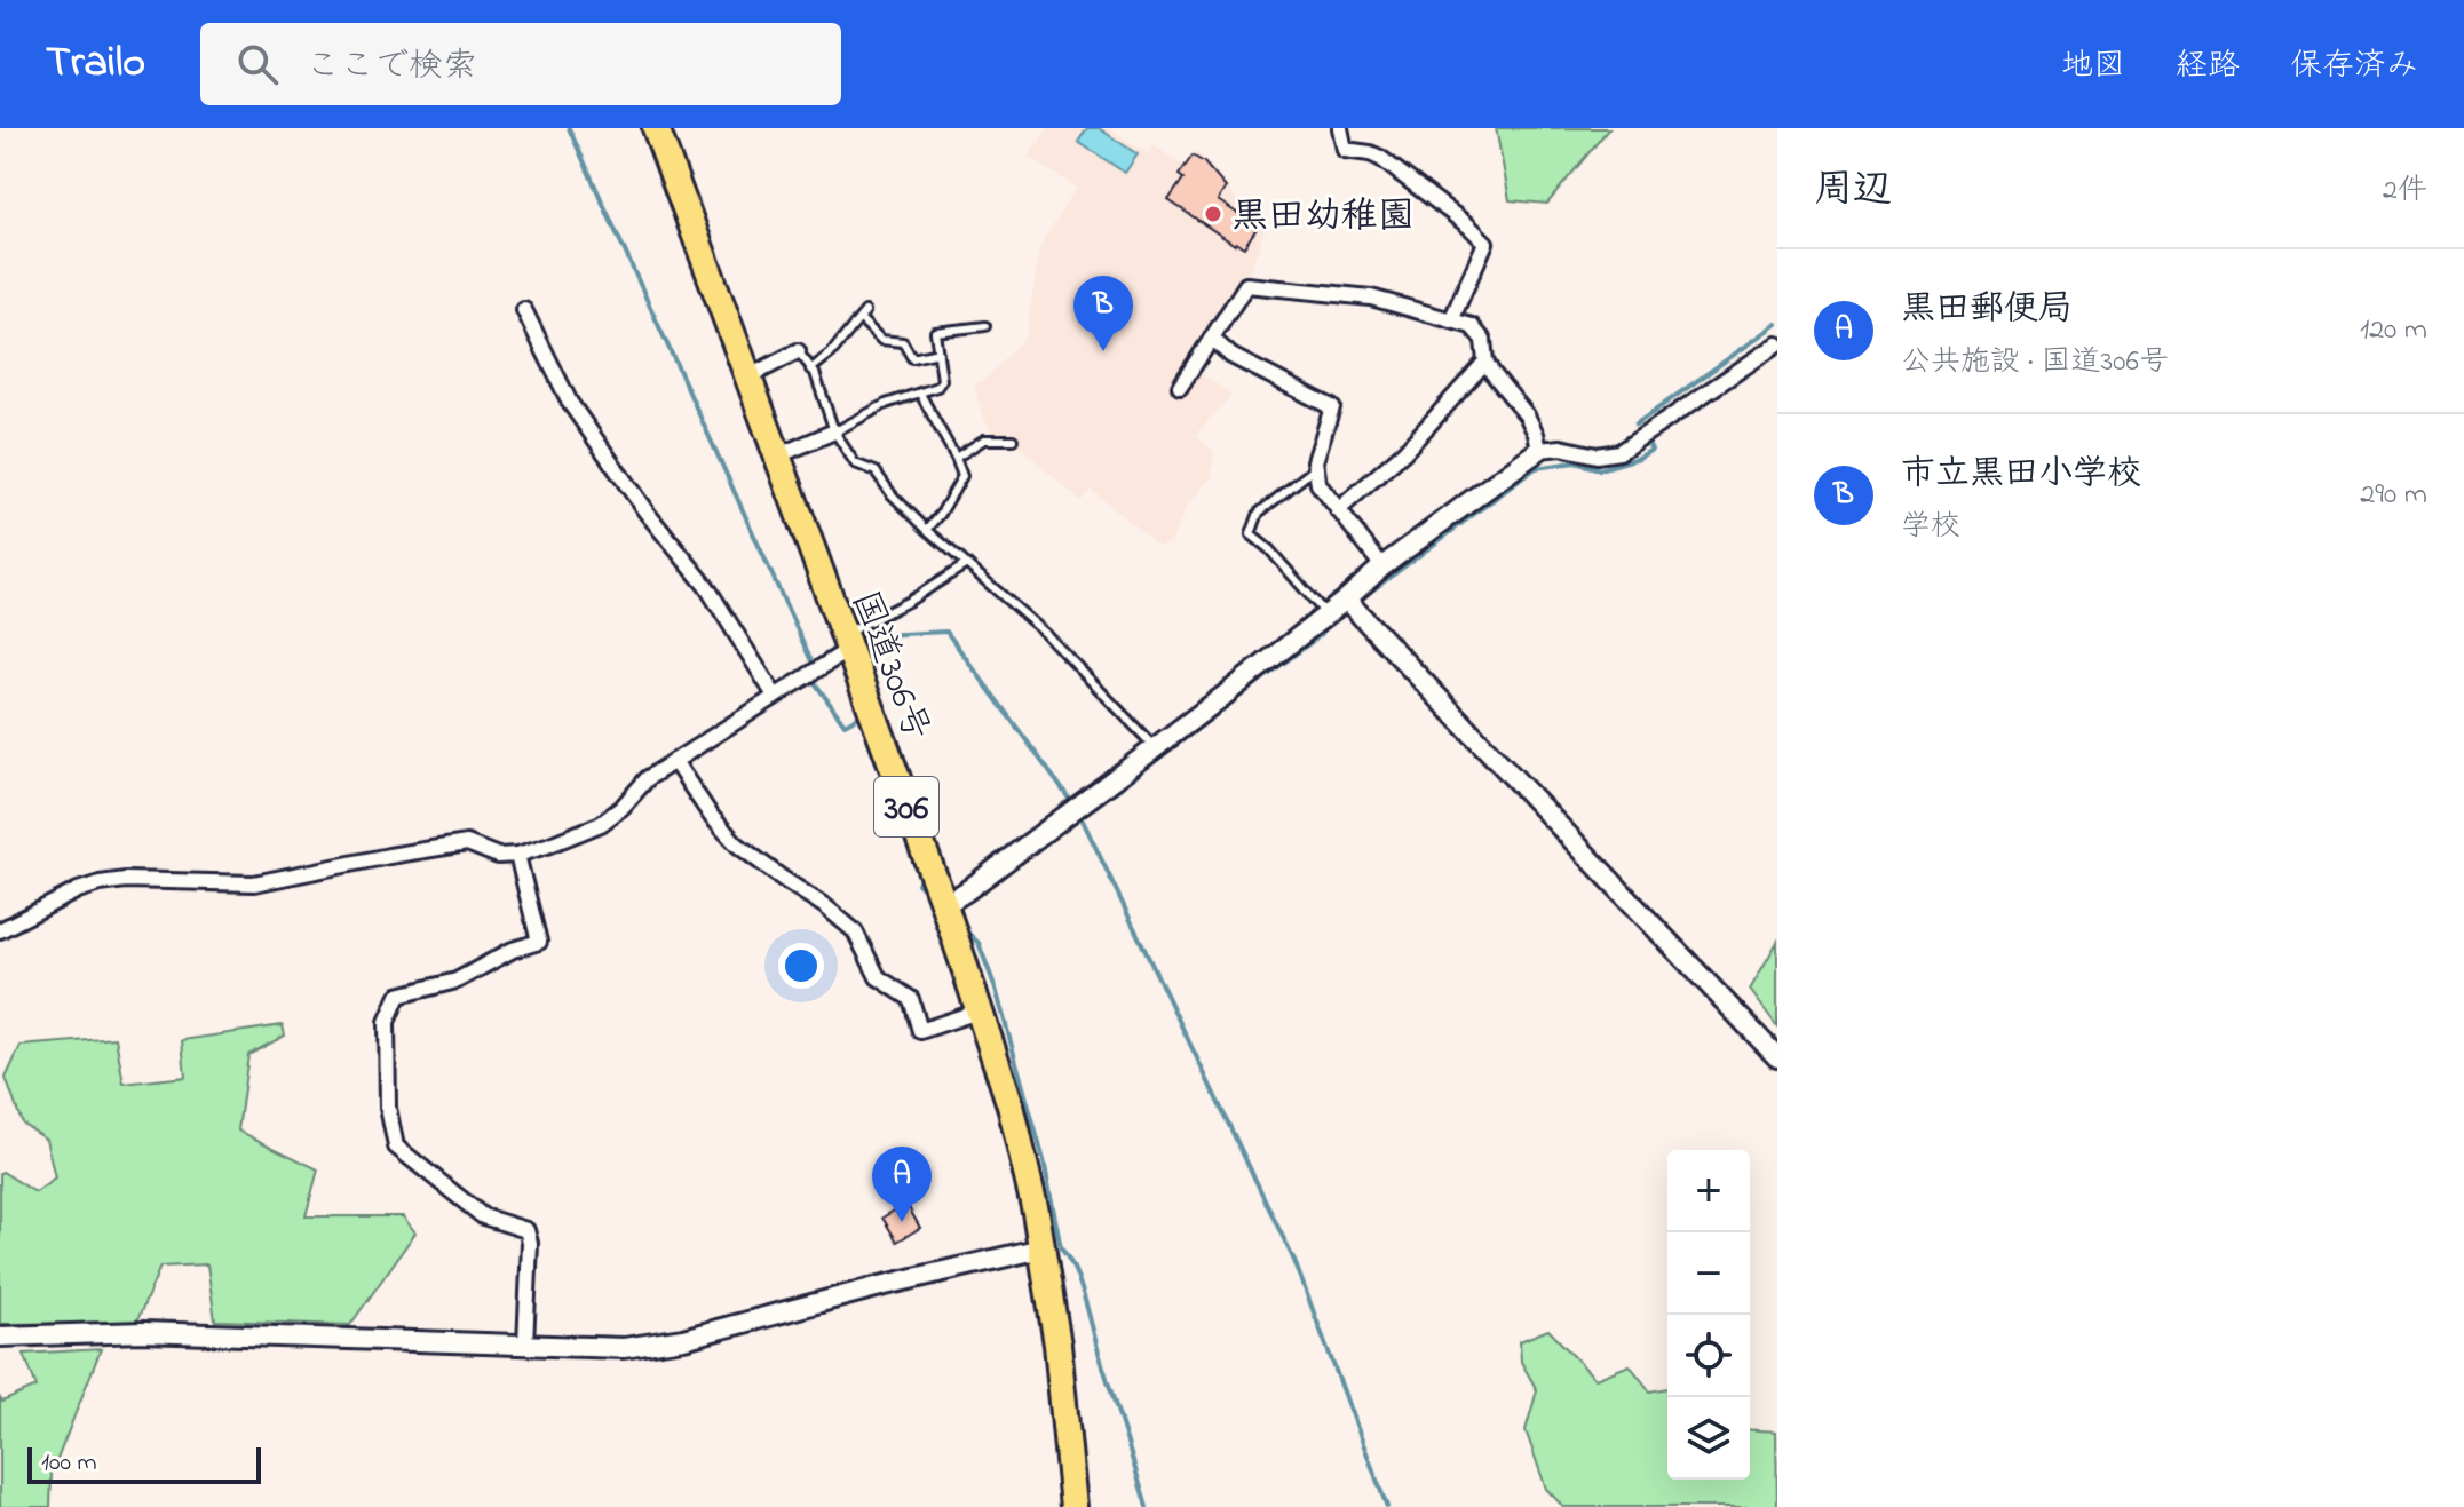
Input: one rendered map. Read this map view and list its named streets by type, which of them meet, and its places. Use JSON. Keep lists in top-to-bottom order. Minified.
{"streets":{"highway":["国道306号","306"]},"places":["黒田幼稚園"],"scale_bar":"100 m","page":{"header":"Trailo","search":"ここで検索","nav":["地図","経路","保存済み"],"heading":["周辺","2件"],"list":[{"mark":"A","name":"黒田郵便局","note":"公共施設 · 国道306号","value":"120 m"},{"mark":"B","name":"市立黒田小学校","note":"学校","value":"290 m"}],"pins":["B","A"],"map_buttons":["+","−"],"scale":"100 m"}}
